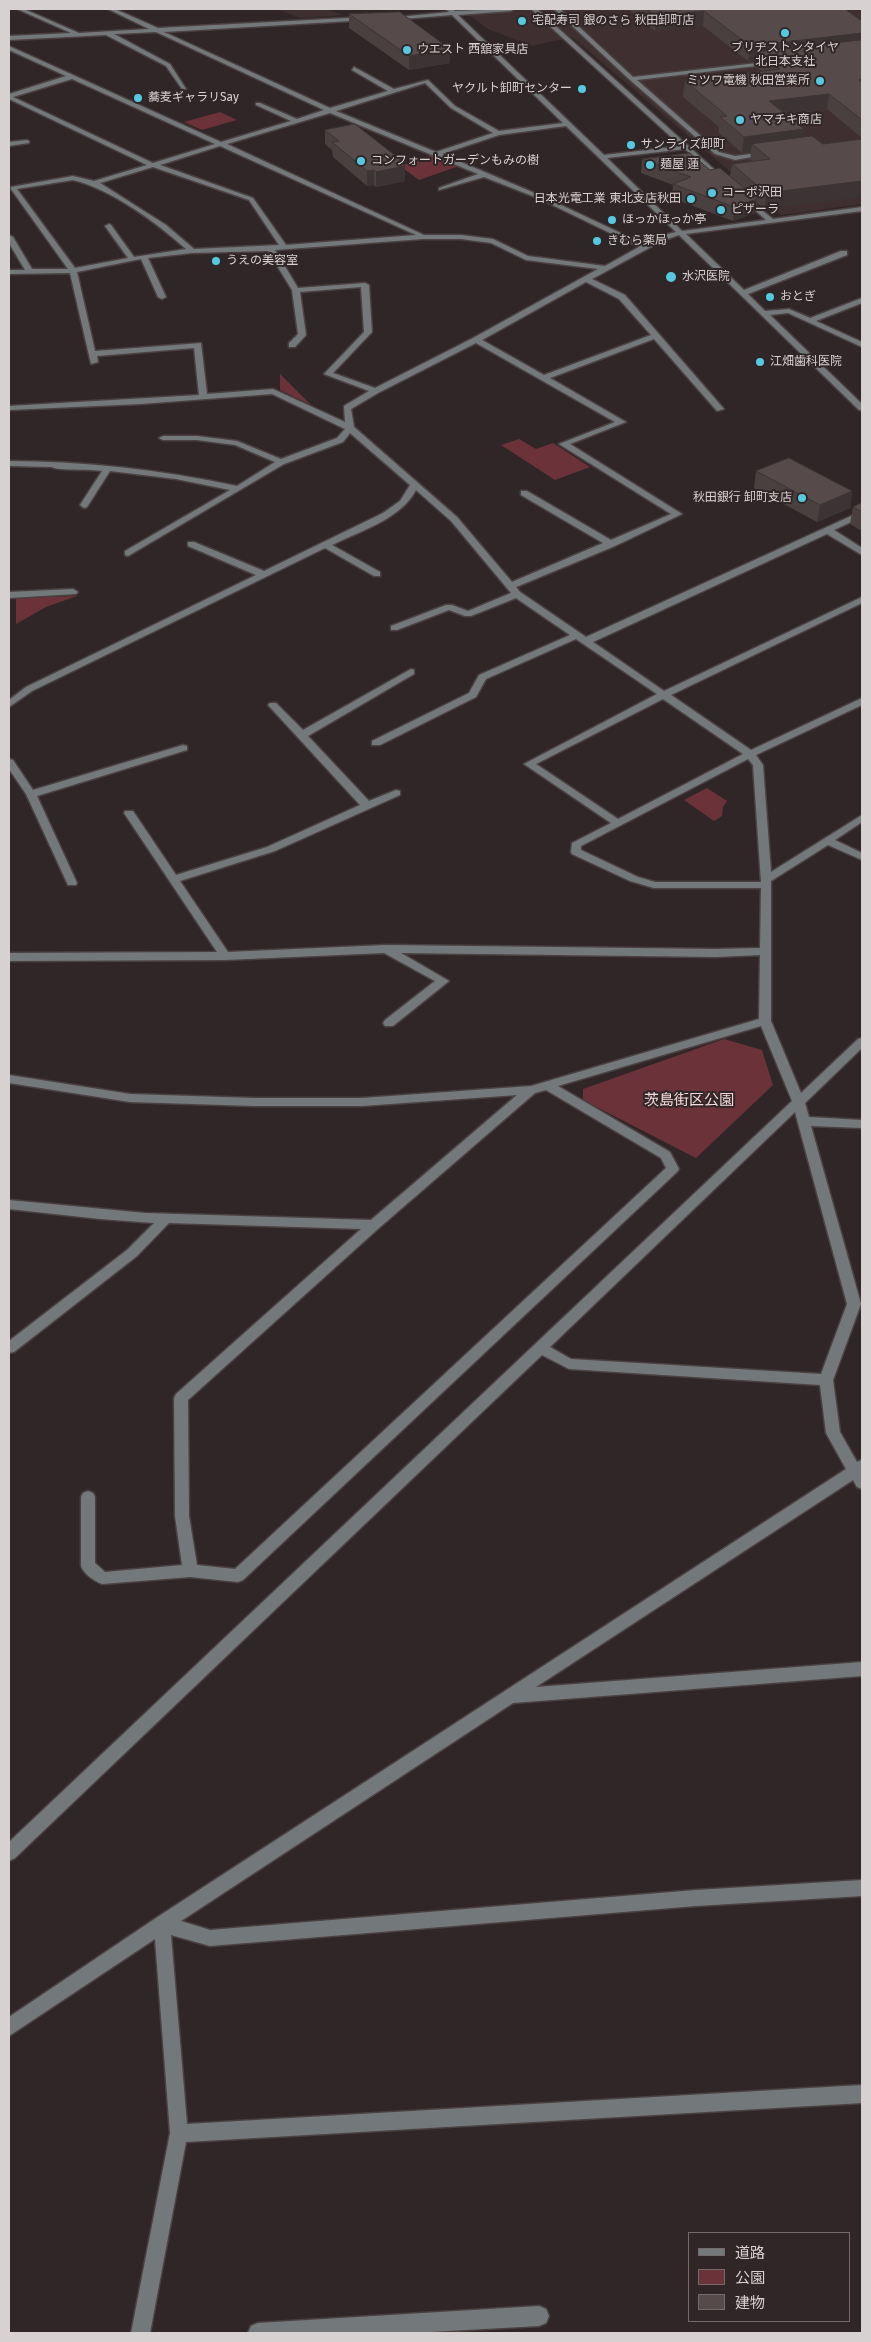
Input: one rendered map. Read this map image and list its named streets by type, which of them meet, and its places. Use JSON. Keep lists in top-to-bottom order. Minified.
{"parks":["茨島街区公園"],"places":["宅配寿司 銀のさら 秋田卸町店","ブリヂストンタイヤ 北日本支社","ウエスト 西舘家具店","ミツワ電機 秋田営業所","ヤクルト卸町センター","蕎麦ギャラリSay","ヤマチキ商店","サンライズ卸町","コンフォートガーデンもみの樹","麺屋 蓮","コーポ沢田","日本光電工業 東北支店秋田","ピザーラ","ほっかほっか亭","きむら薬局","うえの美容室","水沢医院","おとぎ","江畑歯科医院","秋田銀行 卸町支店"],"legend":["道路","公園","建物"]}
